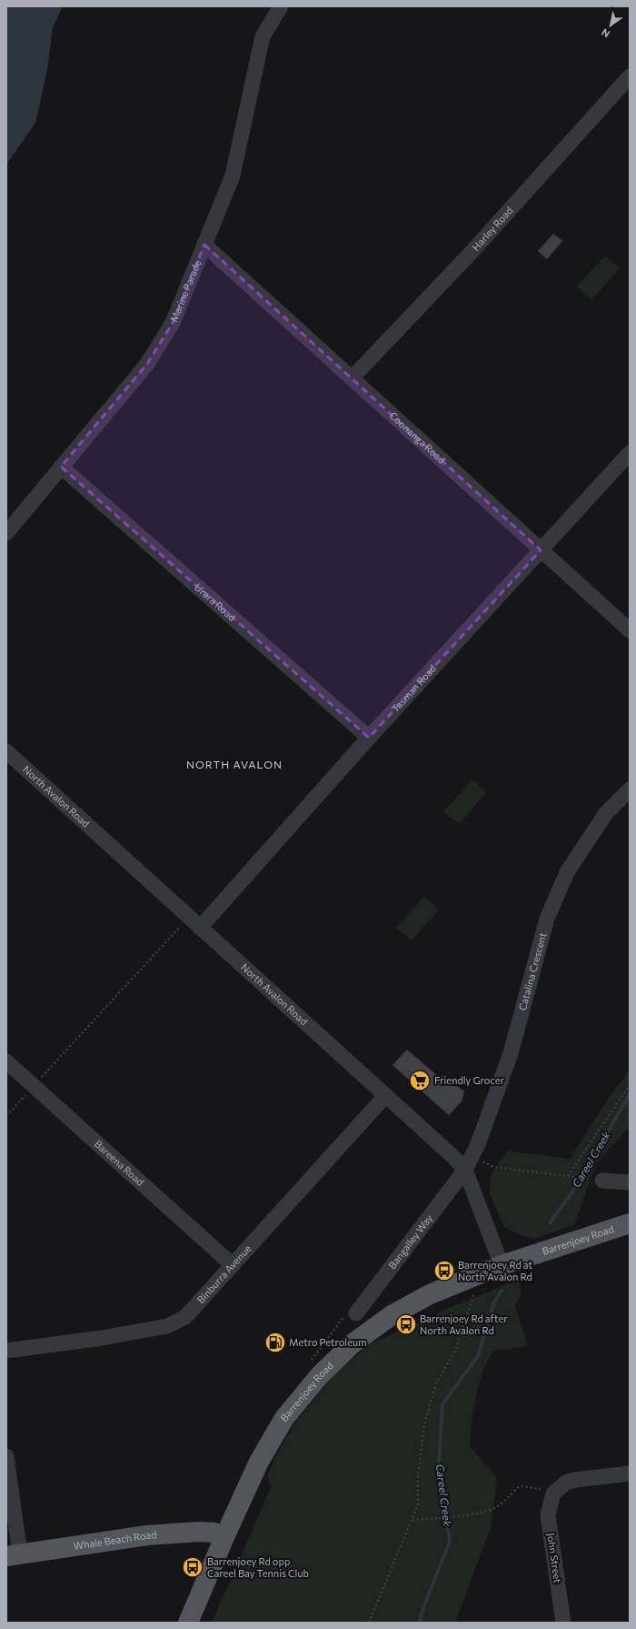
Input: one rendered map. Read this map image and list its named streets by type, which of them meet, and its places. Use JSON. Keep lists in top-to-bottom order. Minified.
{"streets":{"main road":["Barrenjoey Road","Whale Beach Road"],"street":["Harley Road","Marine Parade","Coonanga Road","Urara Road","Tasman Road","North Avalon Road","Catalina Crescent","Bareena Road","Bangalley Way","Binburra Avenue","John Street"]},"crossings":[["Harley Road","Coonanga Road"],["Marine Parade","Coonanga Road"],["Marine Parade","Urara Road"],["Coonanga Road","Tasman Road"],["Urara Road","Tasman Road"],["Tasman Road","North Avalon Road"],["North Avalon Road","Catalina Crescent"],["North Avalon Road","Barrenjoey Road"],["North Avalon Road","Bangalley Way"],["North Avalon Road","Binburra Avenue"],["Catalina Crescent","Bangalley Way"],["Bareena Road","Binburra Avenue"],["Barrenjoey Road","Whale Beach Road"]],"districts":["NORTH AVALON"],"water":["Careel Creek"],"places":{"supermarket":["Friendly Grocer"],"bus stop":["Barrenjoey Rd at North Avalon Rd","Barrenjoey Rd after North Avalon Rd","Barrenjoey Rd opp Careel Bay Tennis Club"],"fuel station":["Metro Petroleum"]},"north":"bottom left"}
